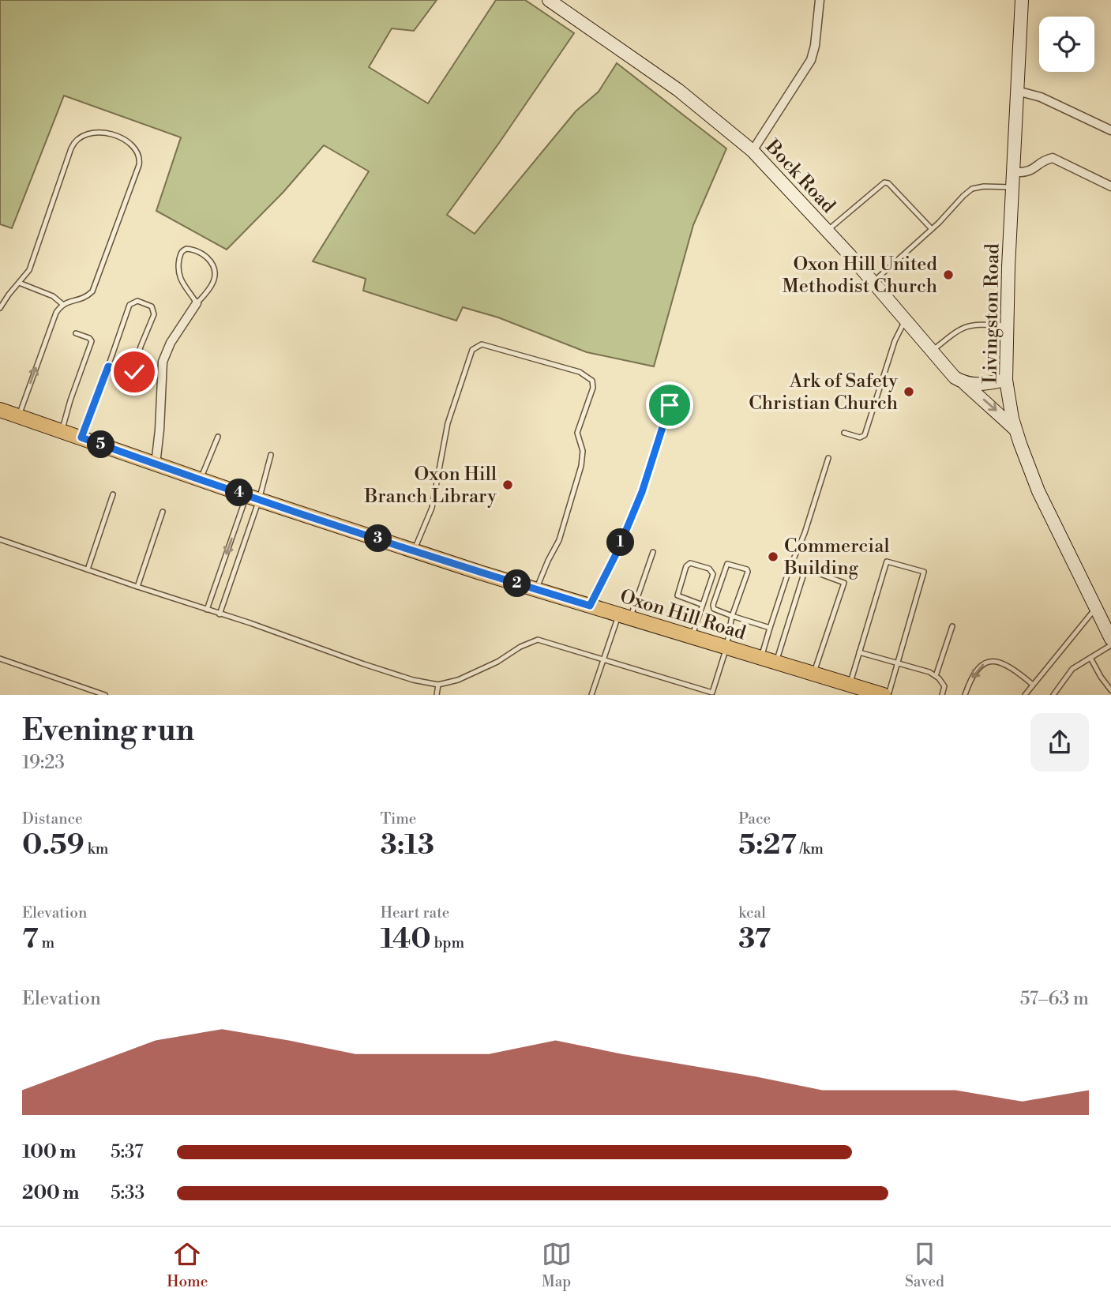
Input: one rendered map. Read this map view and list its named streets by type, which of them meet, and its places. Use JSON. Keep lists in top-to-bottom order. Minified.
{"streets":{"main road":["Bock Road","Livingston Road","Oxon Hill Road"]},"crossings":[["Bock Road","Livingston Road"]],"places":["Oxon Hill United Methodist Church","Ark of Safety Christian Church","Oxon Hill Branch Library","Commercial Building"],"page":{"pins":["5","4","3","1","2"],"heading":["Evening run","19:23"],"stats":[["Distance","0.59 km"],["Time","3:13"],["Pace","5:27 /km"],["Elevation","7 m"],["Heart rate","140 bpm"],["kcal","37"]],"chart":["Elevation","57–63 m"],"list":[{"name":"100 m","note":"5:37"},{"name":"200 m","note":"5:33"}],"tabs":["Home","Map","Saved"]}}
